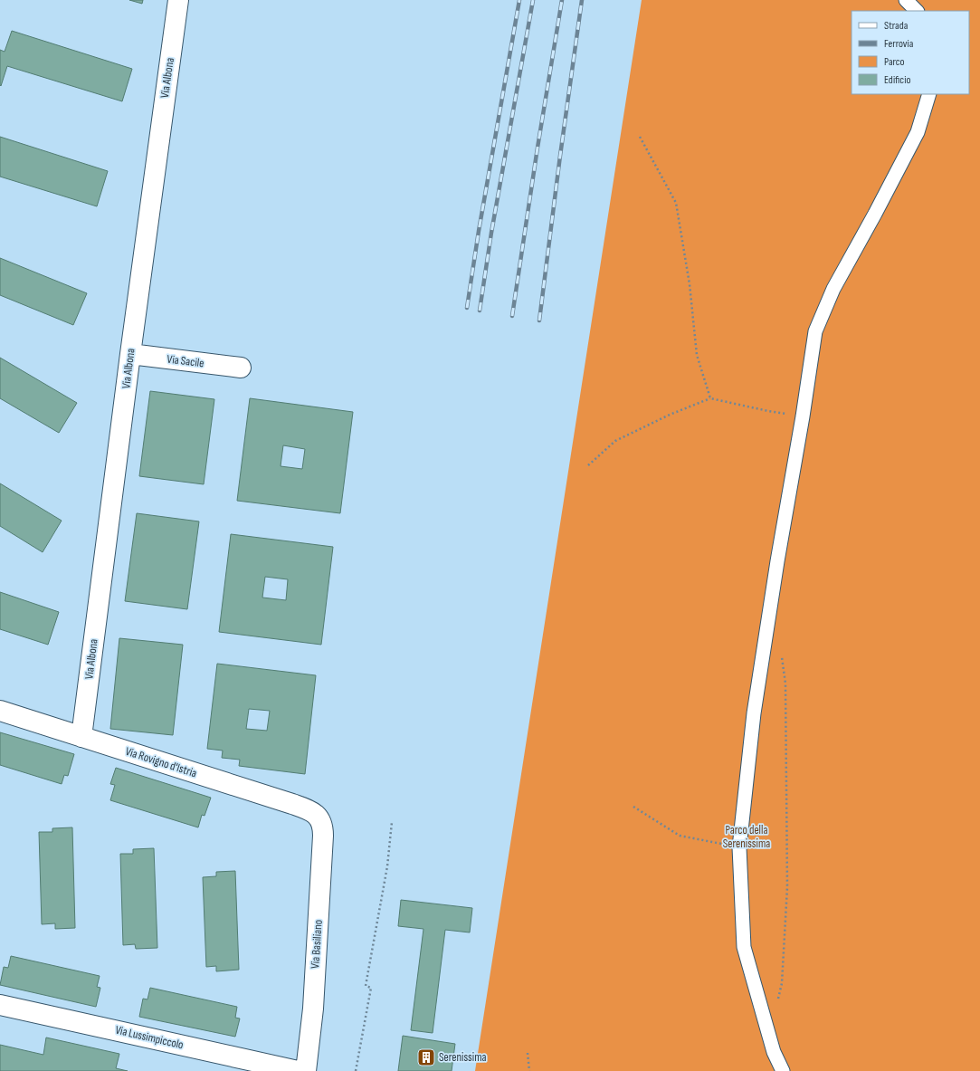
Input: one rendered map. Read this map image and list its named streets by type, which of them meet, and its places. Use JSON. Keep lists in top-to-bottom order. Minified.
{"streets":{"street":["Via Albona","Via Sacile","Via Rovigno d'Istria","Via Basiliano","Via Lussimpiccolo"]},"crossings":[["Via Albona","Via Sacile"],["Via Albona","Via Rovigno d'Istria"],["Via Rovigno d'Istria","Via Basiliano"]],"parks":["Parco della Serenissima"],"places":{"building":["Serenissima"]},"legend":["Strada","Ferrovia","Parco","Edificio"]}
